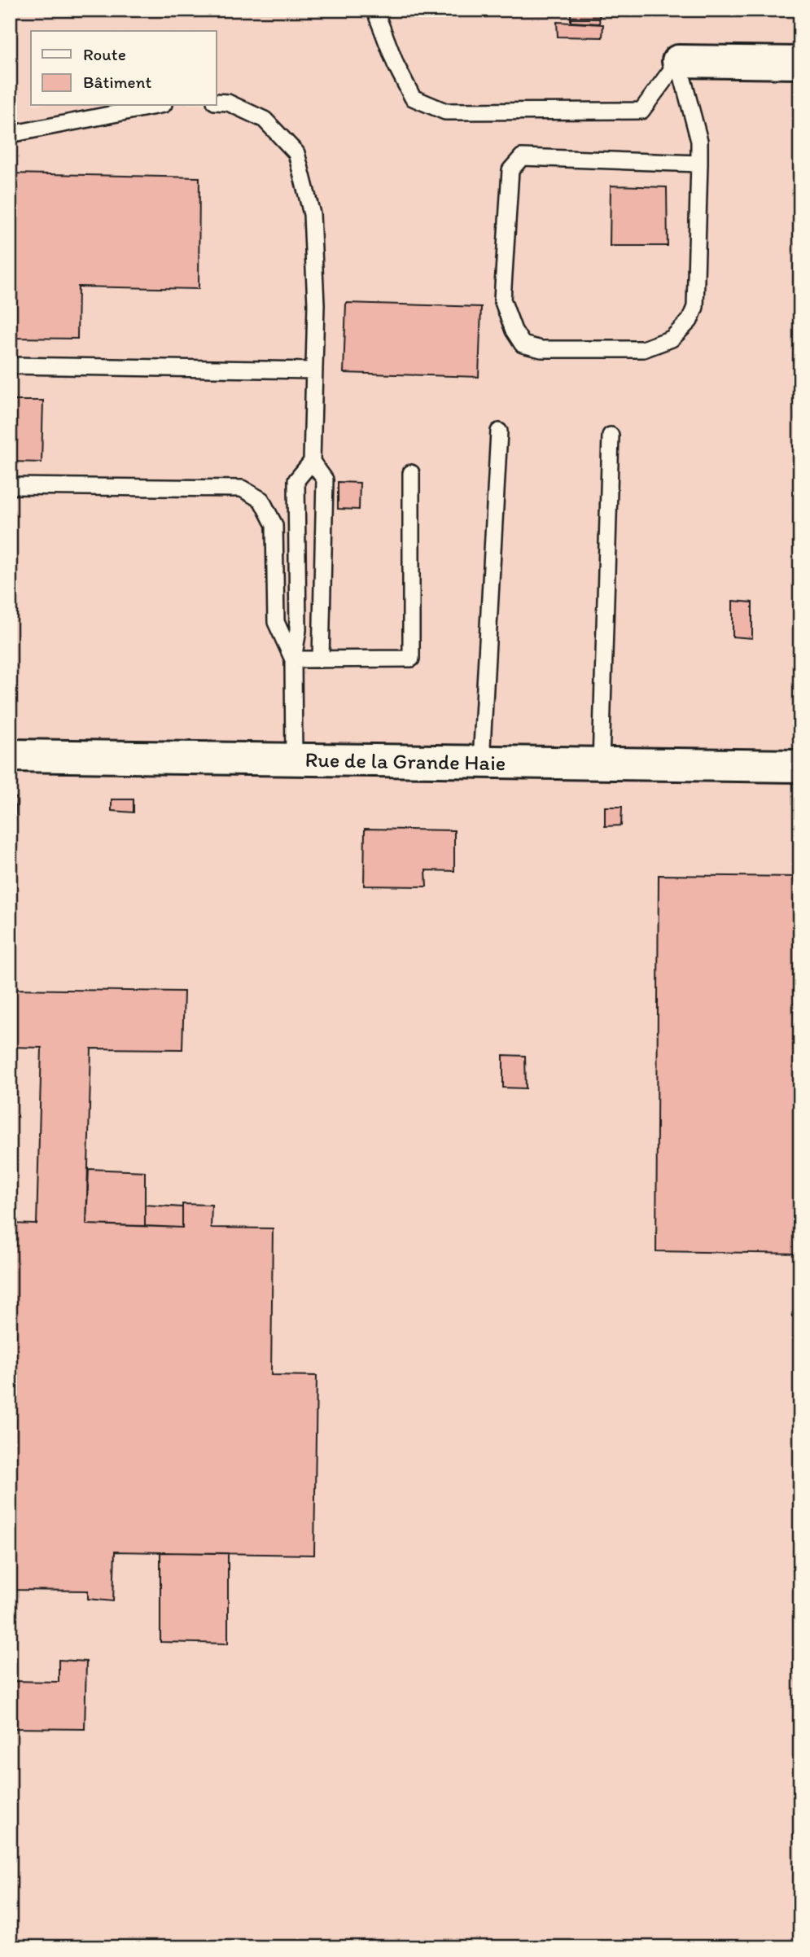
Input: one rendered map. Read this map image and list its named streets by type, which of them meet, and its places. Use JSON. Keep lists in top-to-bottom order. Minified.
{"streets":{"street":["Rue de la Grande Haie"]},"legend":["Route","Bâtiment"]}
